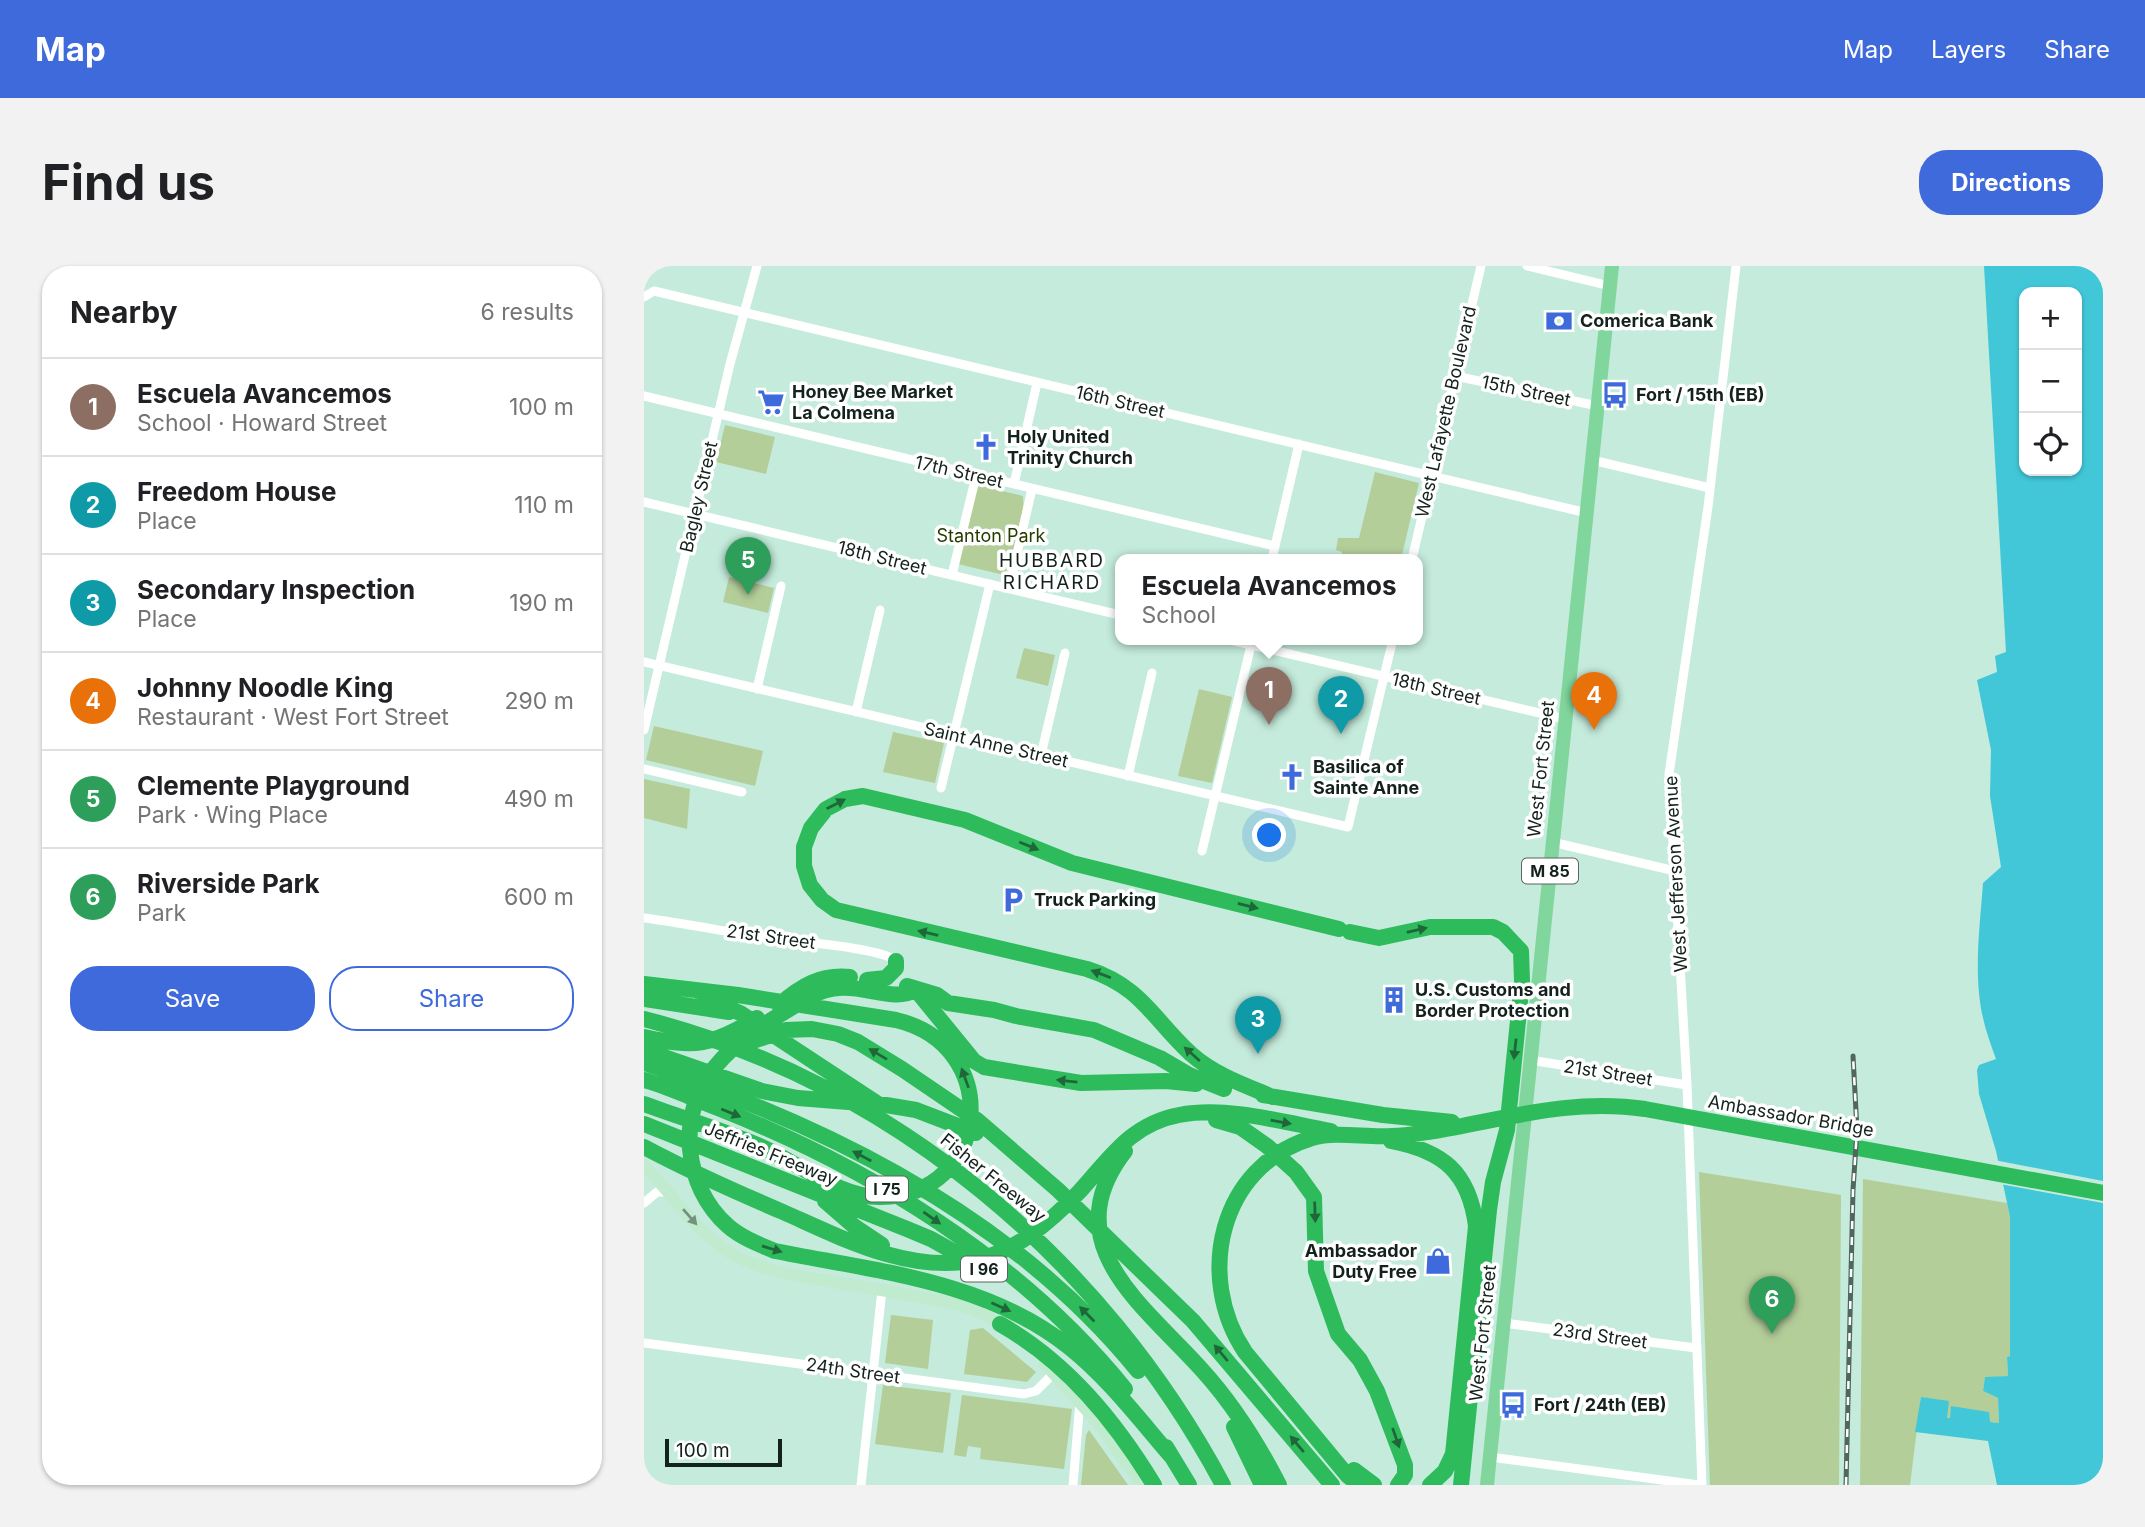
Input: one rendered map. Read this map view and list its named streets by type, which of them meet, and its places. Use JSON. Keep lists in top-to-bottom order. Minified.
{"streets":{"highway":["Ambassador Bridge","Jeffries Freeway","Fisher Freeway","I 75","I 96"],"main road":["West Fort Street","M 85"],"street":["15th Street","16th Street","West Lafayette Boulevard","17th Street","Bagley Street","18th Street","Saint Anne Street","West Jefferson Avenue","21st Street","23rd Street","24th Street"]},"crossings":[["15th Street","West Lafayette Boulevard"],["15th Street","West Fort Street"],["16th Street","West Lafayette Boulevard"],["16th Street","Bagley Street"],["16th Street","West Fort Street"],["17th Street","Bagley Street"],["Bagley Street","18th Street"],["Bagley Street","Saint Anne Street"],["18th Street","Saint Anne Street"],["18th Street","West Fort Street"],["West Fort Street","21st Street"],["West Fort Street","23rd Street"],["West Jefferson Avenue","21st Street"],["West Jefferson Avenue","23rd Street"],["Jeffries Freeway","I 75"]],"districts":["HUBBARD RICHARD"],"parks":["Stanton Park"],"places":{"bank":["Comerica Bank"],"bus stop":["Fort / 15th (EB)","Fort / 24th (EB)"],"supermarket":["Honey Bee Market La Colmena"],"church":["Holy United Trinity Church","Basilica of Sainte Anne"],"parking":["Truck Parking"],"building":["U.S. Customs and Border Protection"],"shop":["Ambassador Duty Free"]},"scale_bar":"100 m","page":{"header":"Map","nav":["Map","Layers","Share"],"buttons":["Directions",["Save","Share"]],"title":"Find us","heading":["Nearby","6 results"],"map_buttons":["+","−"],"list":[{"mark":"1","name":"Escuela Avancemos","note":"School · Howard Street","value":"100 m"},{"mark":"2","name":"Freedom House","note":"Place","value":"110 m"},{"mark":"3","name":"Secondary Inspection","note":"Place","value":"190 m"},{"mark":"4","name":"Johnny Noodle King","note":"Restaurant · West Fort Street","value":"290 m"},{"mark":"5","name":"Clemente Playground","note":"Park · Wing Place","value":"490 m"},{"mark":"6","name":"Riverside Park","note":"Park","value":"600 m"}],"pins":["5","1","4","2","3","6"],"popup":["Escuela Avancemos","School"],"scale":"100 m"}}
